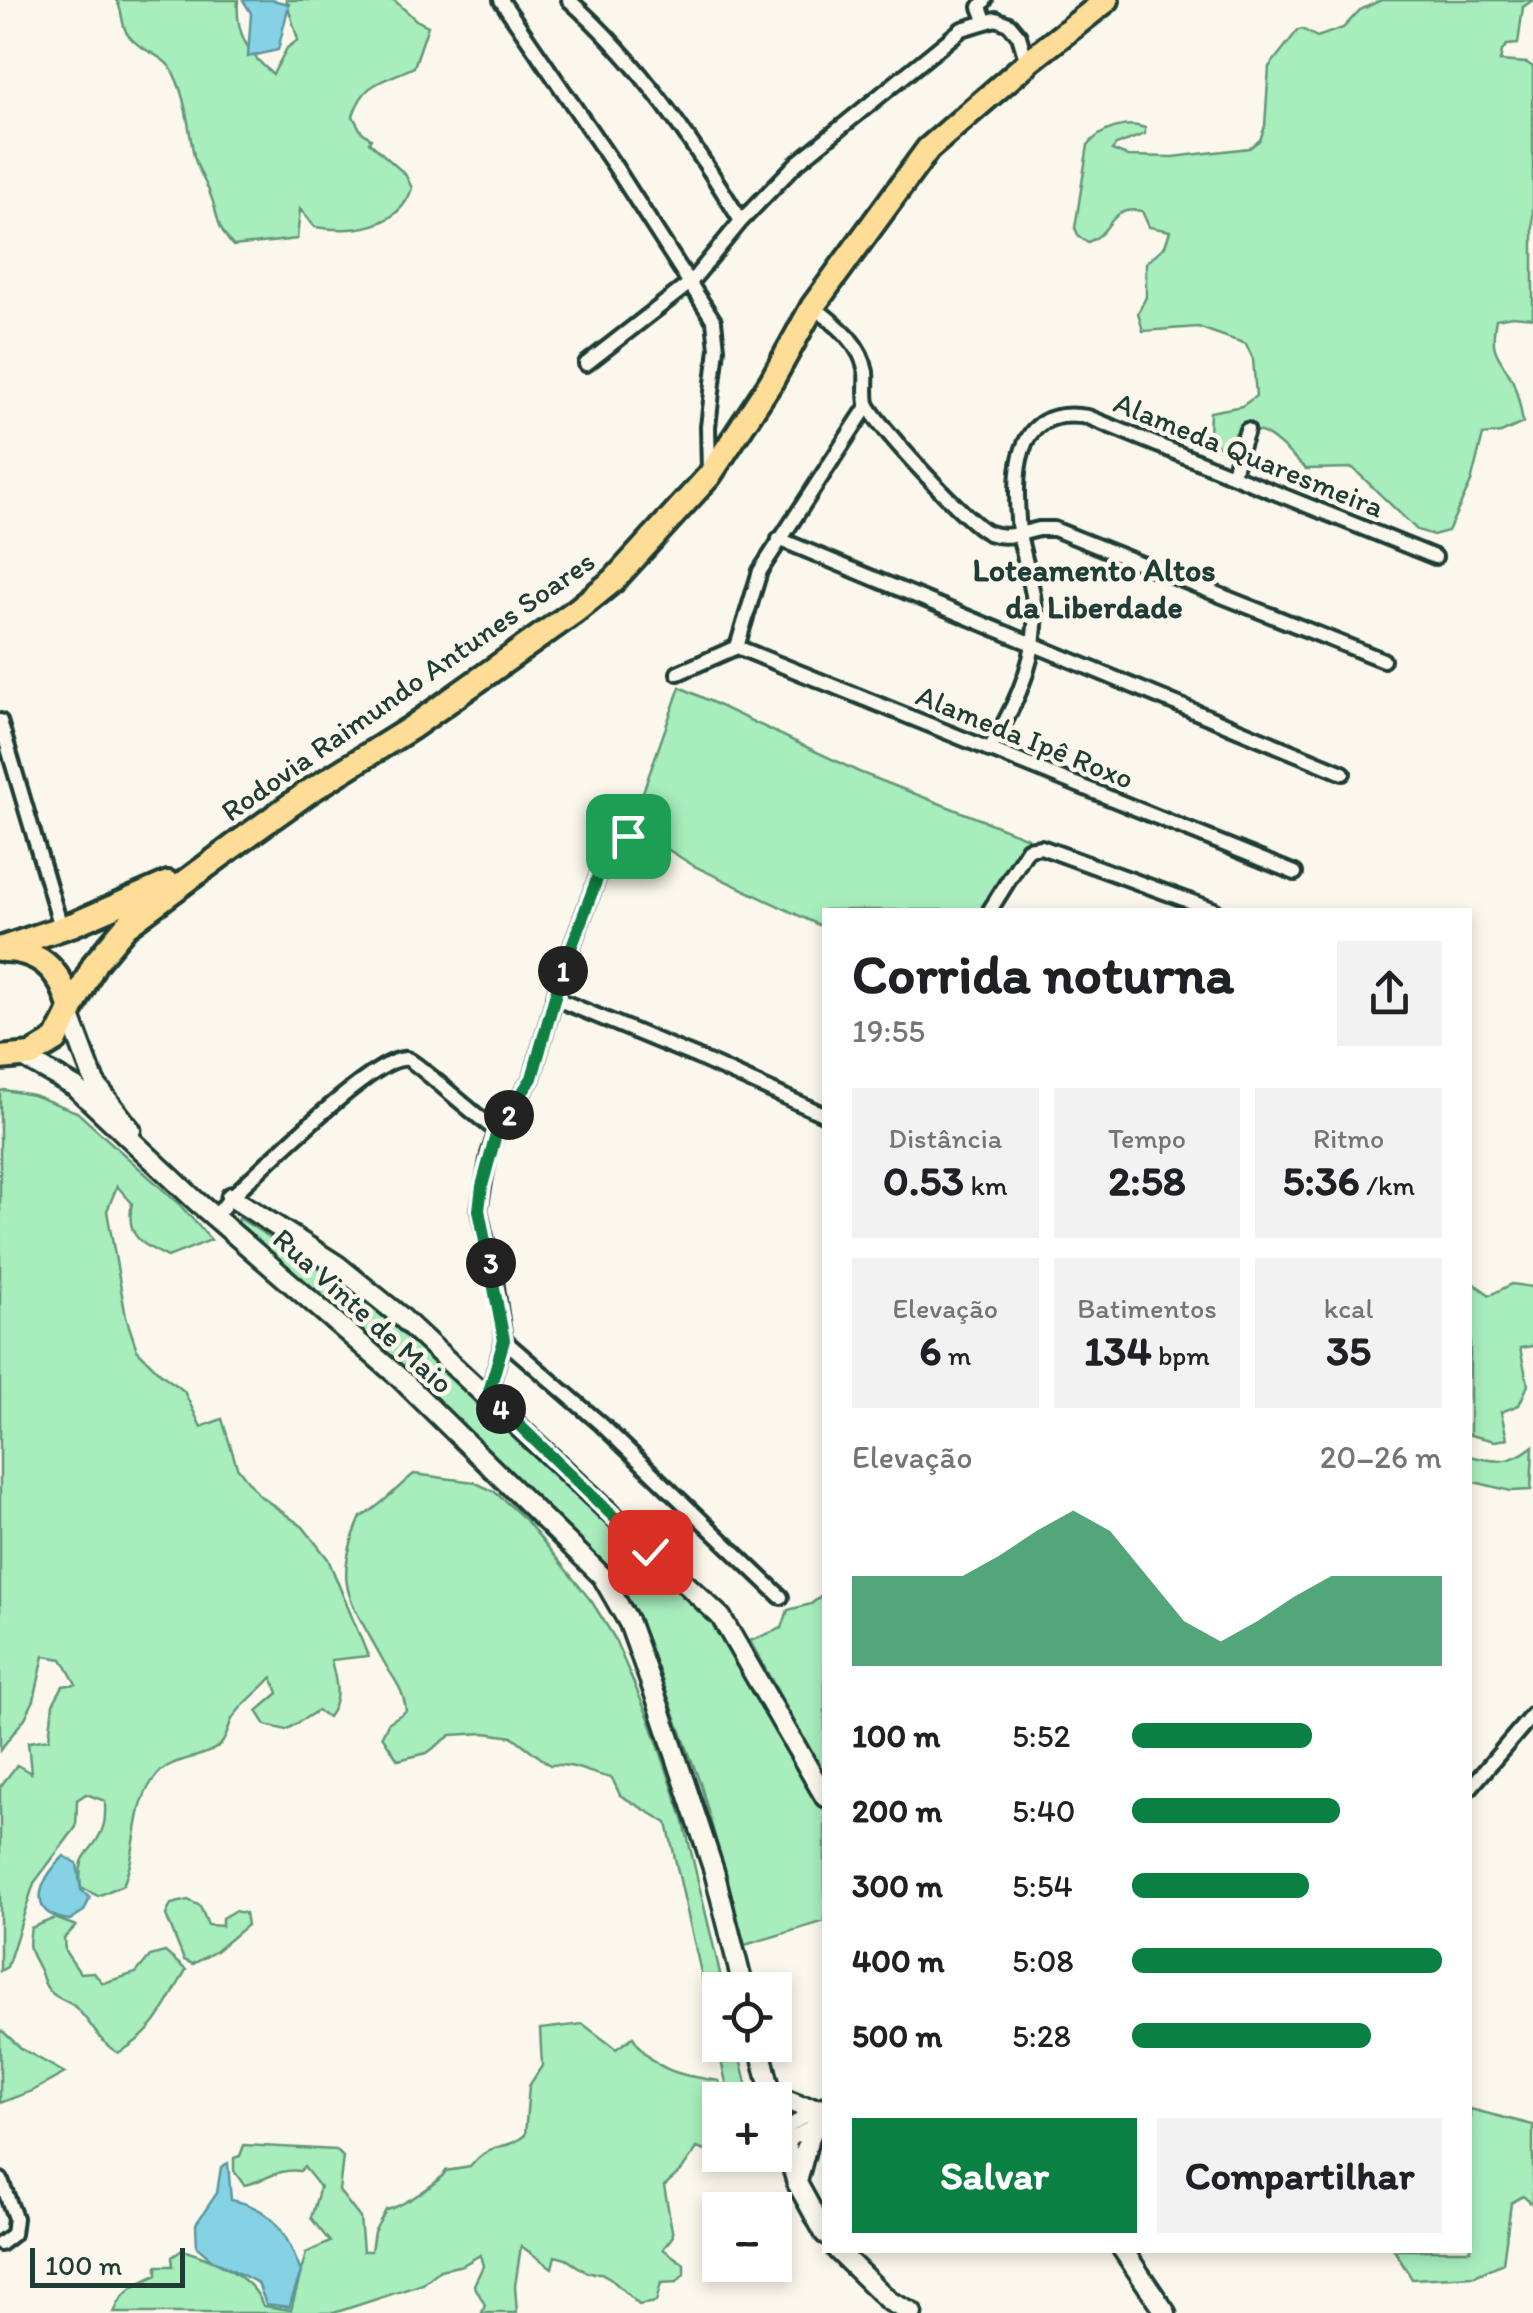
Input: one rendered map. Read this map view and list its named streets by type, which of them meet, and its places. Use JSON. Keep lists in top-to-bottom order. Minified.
{"streets":{"highway":["Rodovia Raimundo Antunes Soares"],"main road":["Rua Vinte de Maio"],"street":["Alameda Quaresmeira","Alameda Ipê Roxo"]},"districts":["Loteamento Altos da Liberdade"],"scale_bar":"100 m","page":{"heading":["Corrida noturna","19:55"],"pins":["1","2","3","4"],"stats":[["Distância","0.53 km"],["Tempo","2:58"],["Ritmo","5:36 /km"],["Elevação","6 m"],["Batimentos","134 bpm"],["kcal","35"]],"chart":["Elevação","20–26 m"],"list":[{"name":"100 m","note":"5:52"},{"name":"200 m","note":"5:40"},{"name":"300 m","note":"5:54"},{"name":"400 m","note":"5:08"},{"name":"500 m","note":"5:28"}],"map_buttons":["+","−"],"buttons":["Salvar","Compartilhar"],"scale":"100 m"}}
